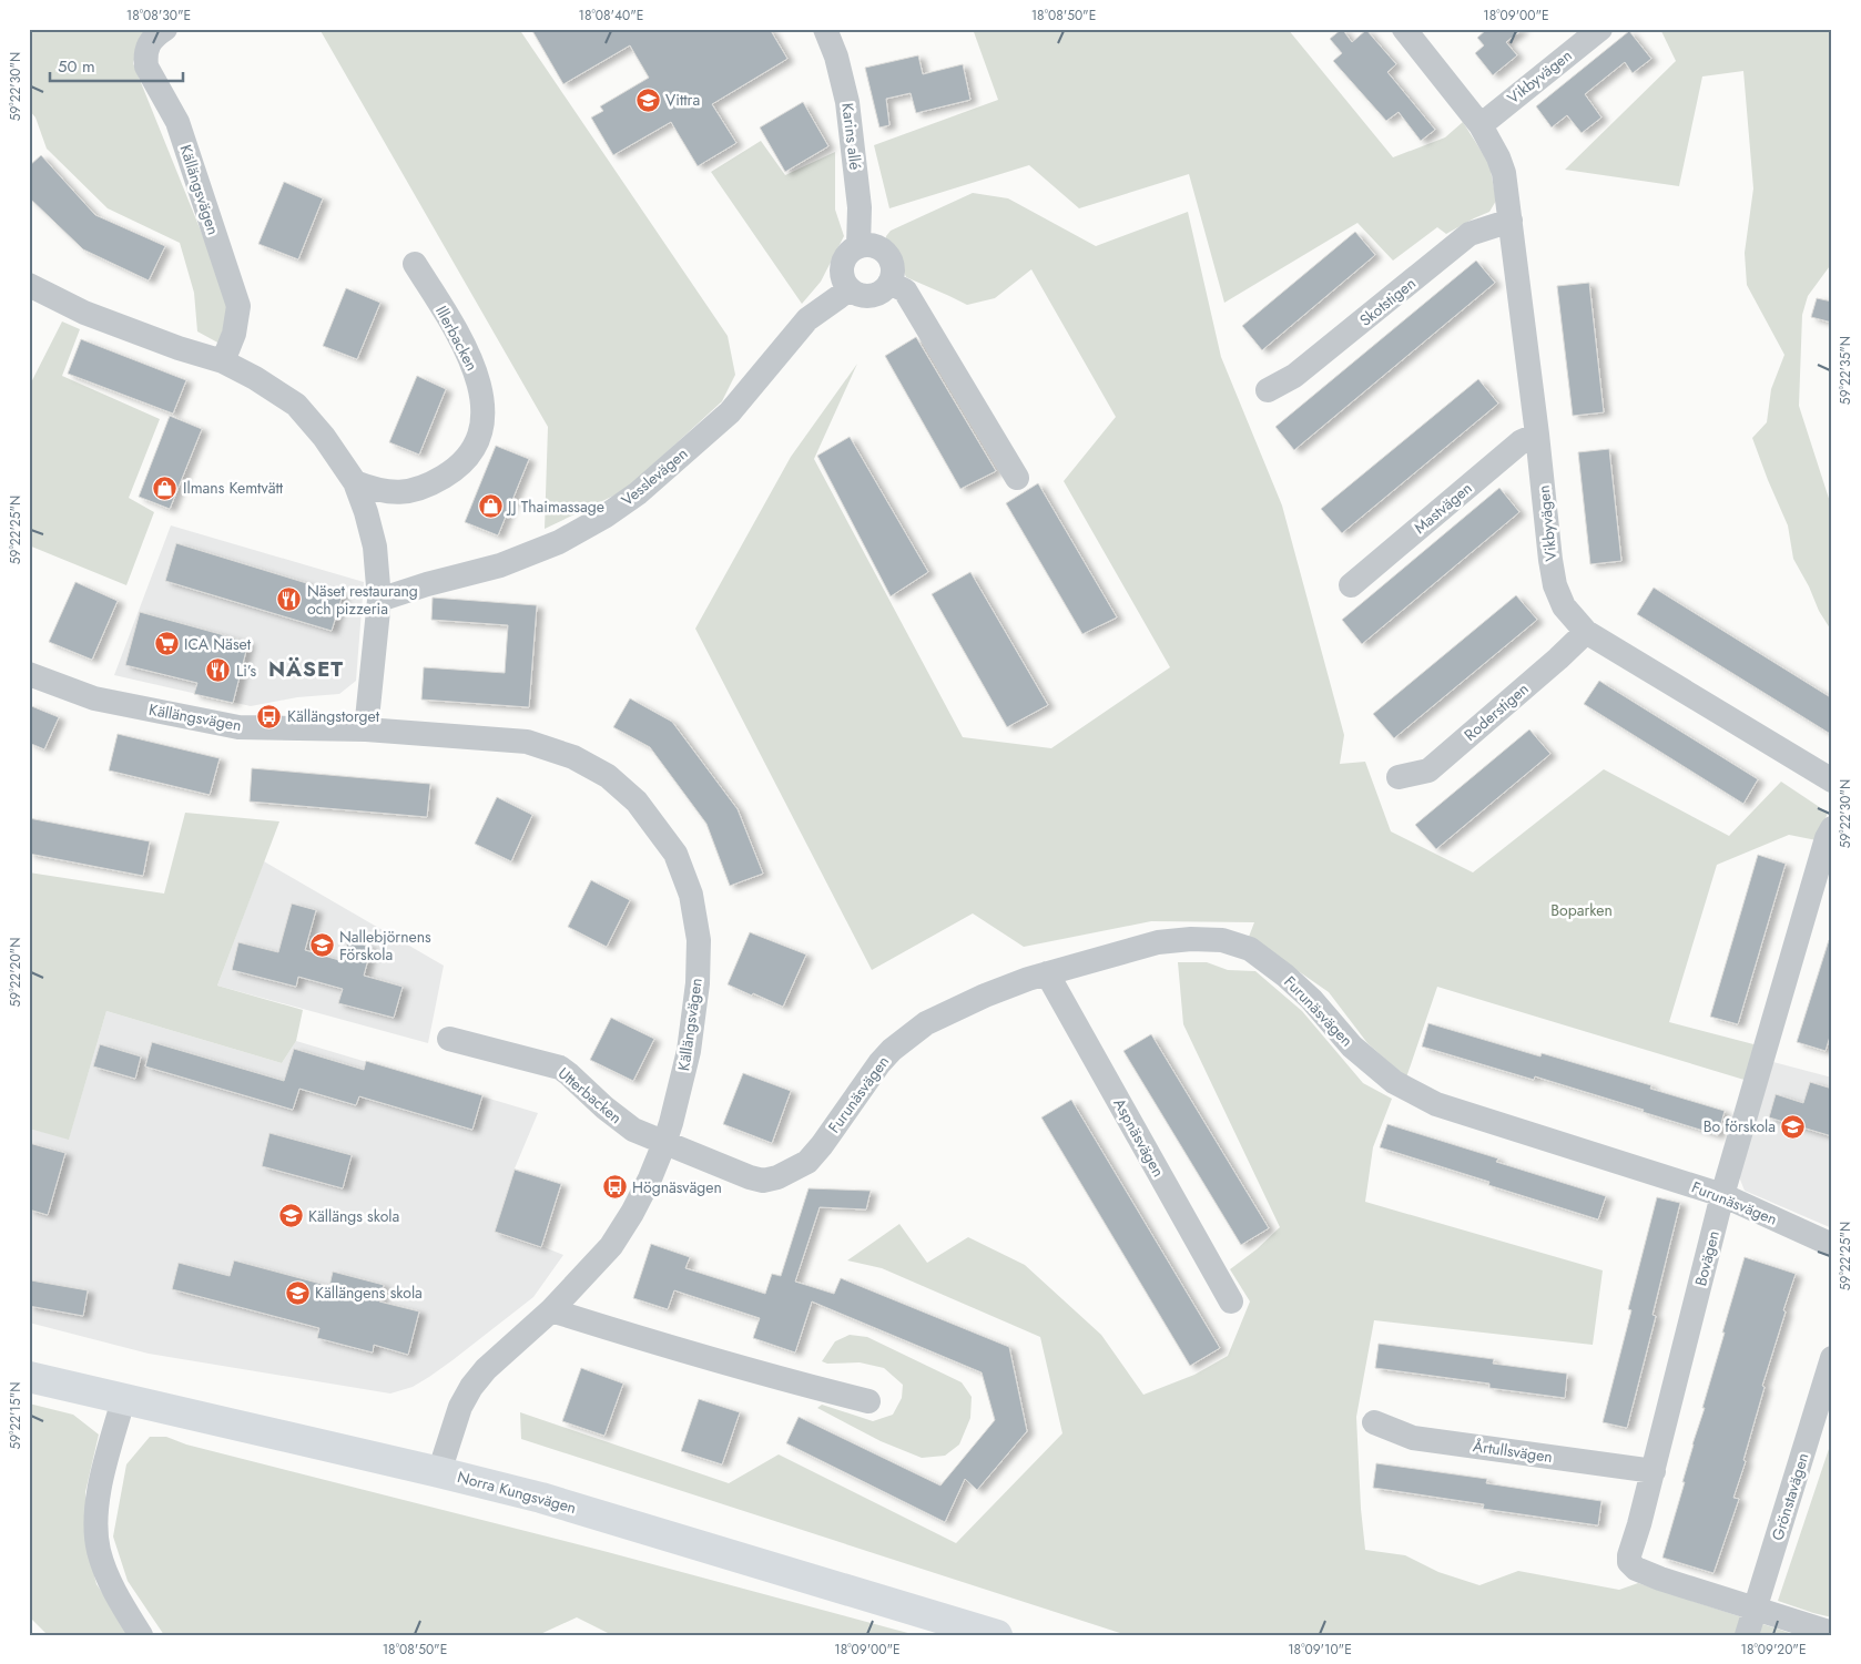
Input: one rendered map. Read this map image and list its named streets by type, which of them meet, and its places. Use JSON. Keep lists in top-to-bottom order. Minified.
{"streets":{"main road":["Norra Kungsvägen"],"street":["Vikbyvägen","Karins allé","Källängsvägen","Skotstigen","Illerbacken","Vesslevägen","Mastvägen","Roderstigen","Furunäsvägen","Utterbacken","Aspnäsvägen","Bovägen","Årtullsvägen","Grönstavägen"]},"crossings":[["Vikbyvägen","Skotstigen"],["Vikbyvägen","Mastvägen"],["Vikbyvägen","Roderstigen"],["Karins allé","Vesslevägen"],["Källängsvägen","Furunäsvägen"],["Källängsvägen","Utterbacken"],["Källängsvägen","Norra Kungsvägen"],["Furunäsvägen","Utterbacken"],["Furunäsvägen","Aspnäsvägen"],["Furunäsvägen","Bovägen"],["Bovägen","Årtullsvägen"],["Bovägen","Grönstavägen"]],"districts":["NÄSET"],"parks":["Boparken"],"places":{"school or university":["Vittra","Nallebjörnens Förskola","Bo förskola","Källängs skola","Källängens skola"],"shop":["Ilmans Kemtvätt","JJ Thaimassage"],"restaurant":["Näset restaurang och pizzeria","Li’s"],"supermarket":["ICA Näset"],"bus stop":["Källängstorget","Högnäsvägen"]},"scale_bar":"50 m","coordinates":["18°08'30\"E","18°08'40\"E","18°08'50\"E","18°09'00\"E","59°22'30\"N","59°22'35\"N","59°22'25\"N","59°22'20\"N","59°22'15\"N","18°09'10\"E","18°09'20\"E"]}
